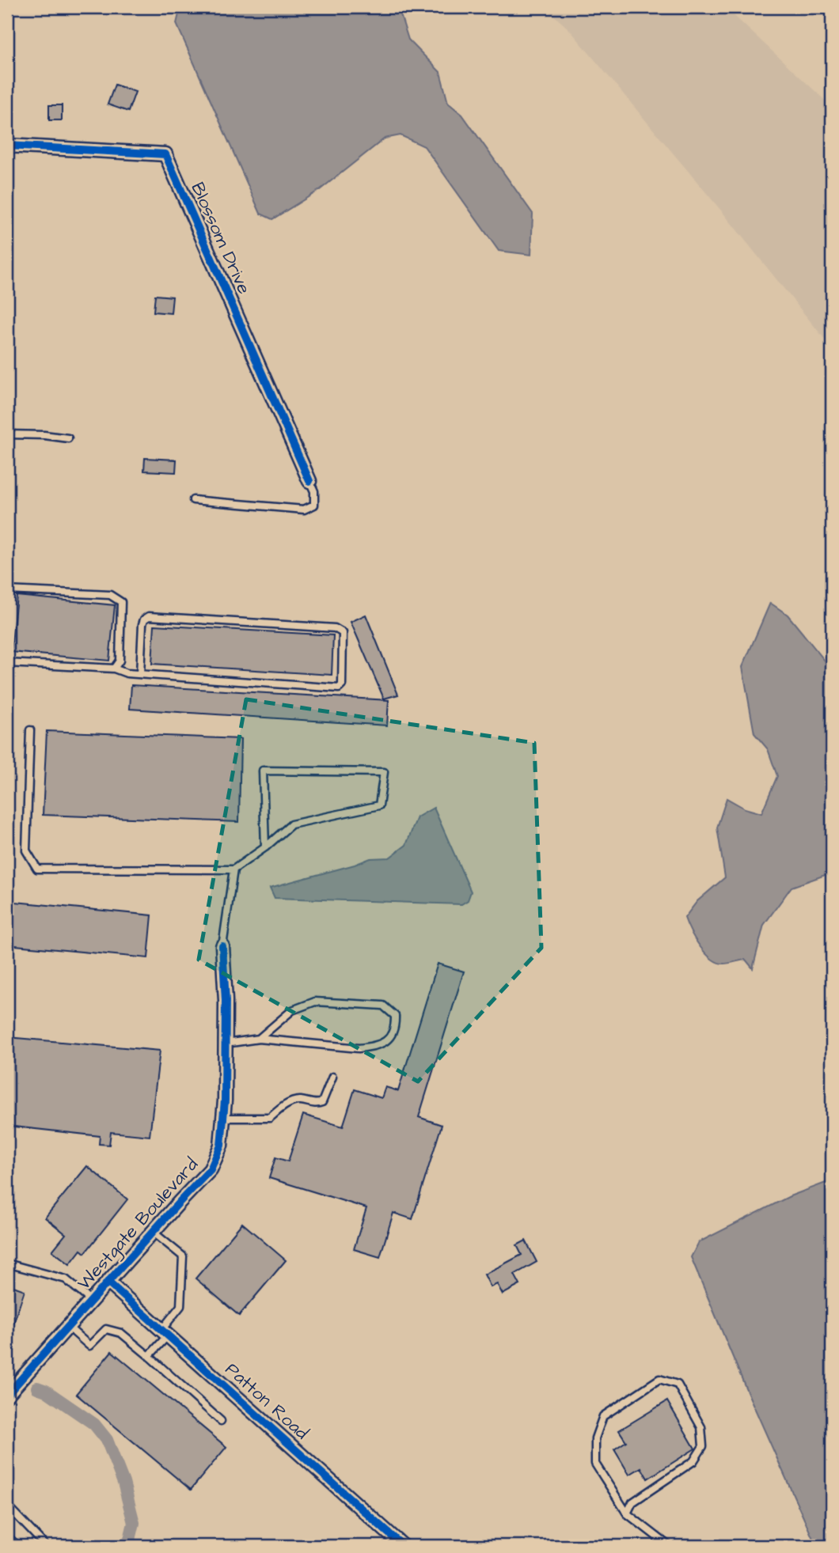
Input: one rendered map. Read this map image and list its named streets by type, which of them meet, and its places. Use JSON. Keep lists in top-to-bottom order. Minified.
{"streets":{"street":["Blossom Drive","Westgate Boulevard","Patton Road"]},"crossings":[["Westgate Boulevard","Patton Road"]]}
